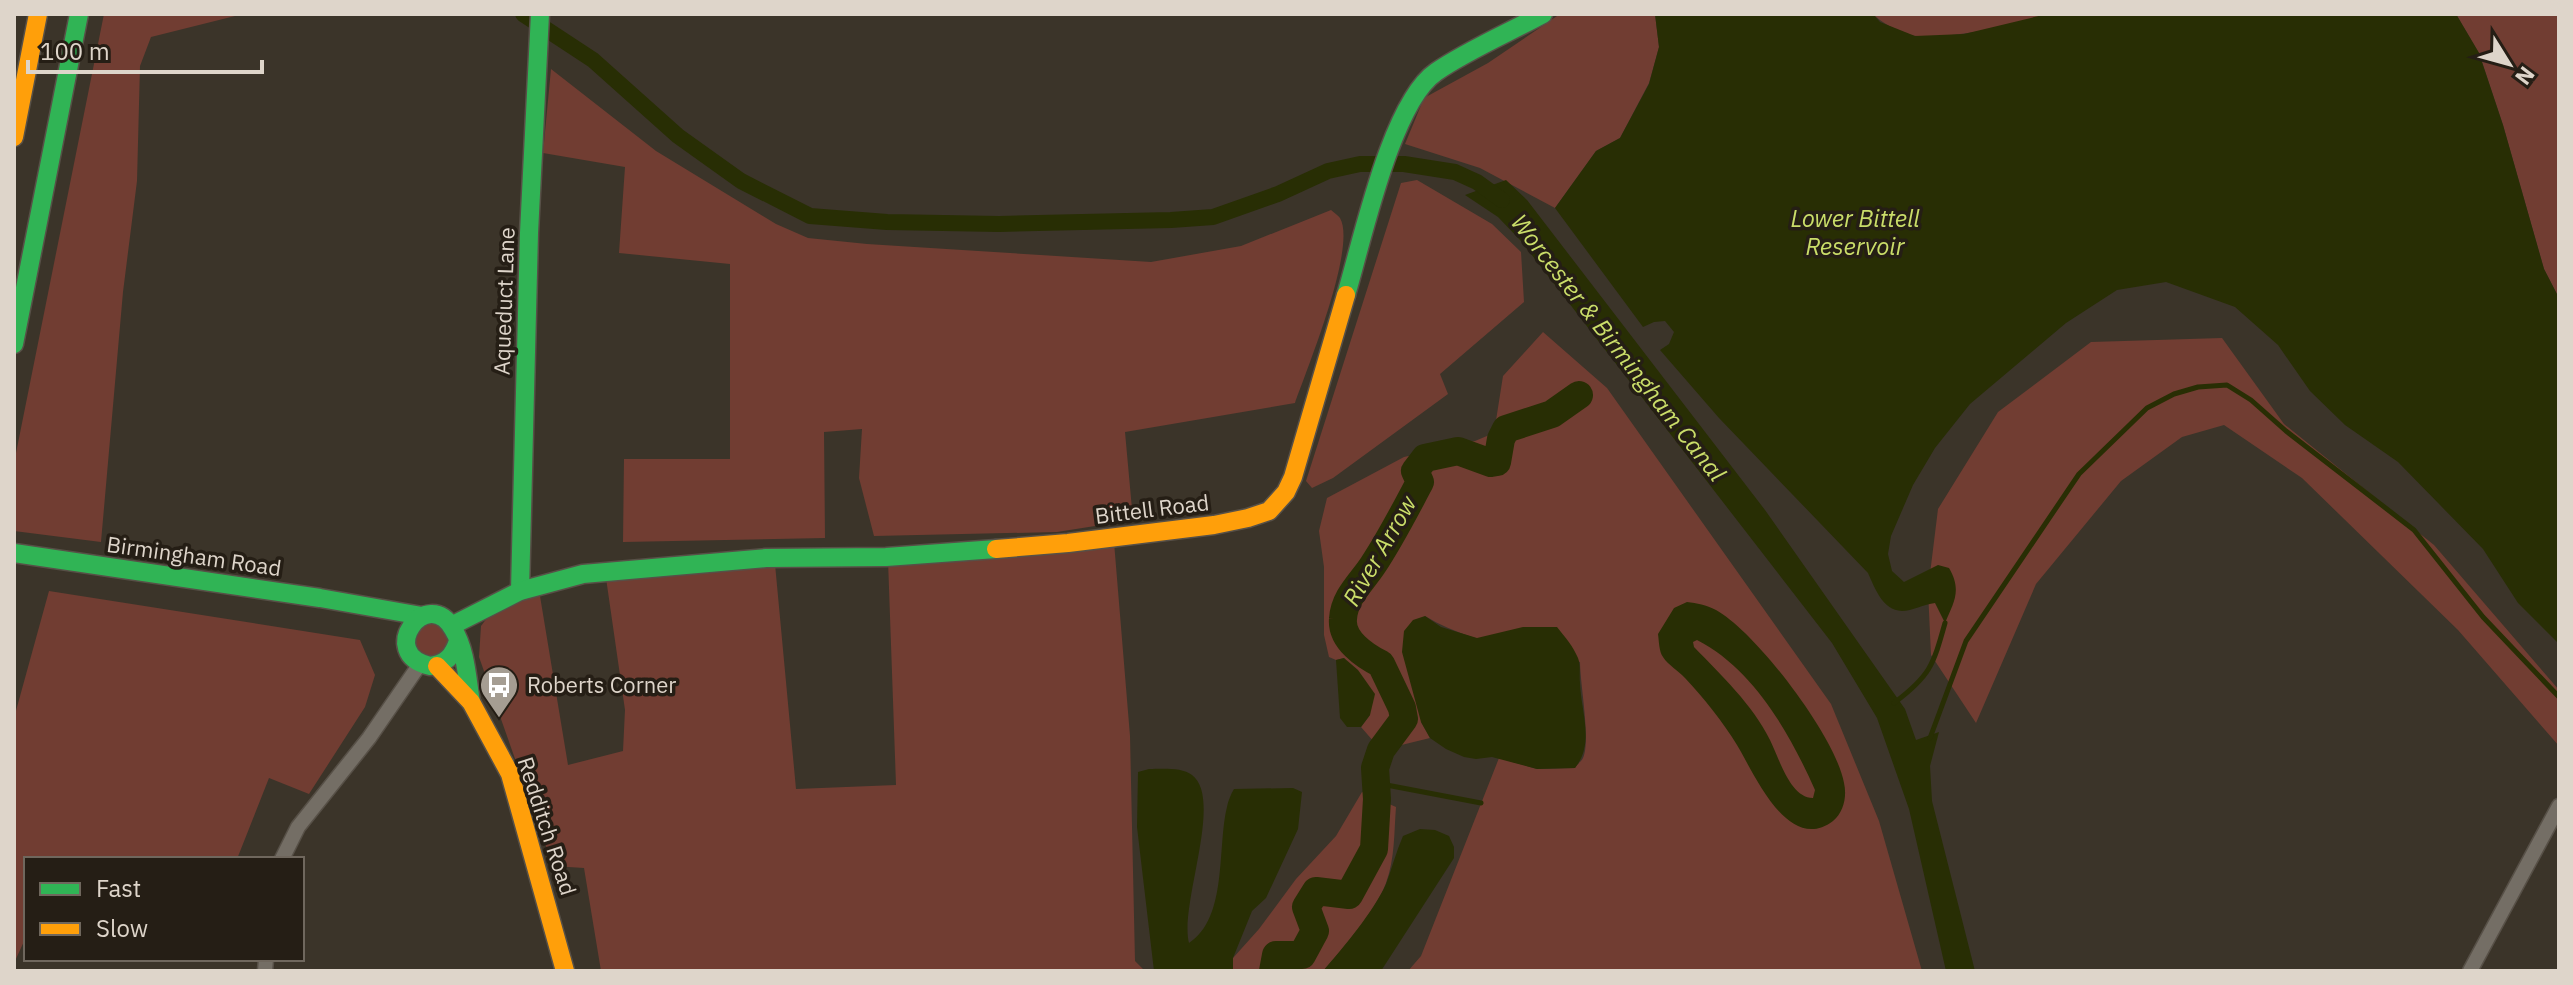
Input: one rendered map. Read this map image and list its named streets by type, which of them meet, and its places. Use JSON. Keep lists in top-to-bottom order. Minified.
{"streets":{"main road":["Aqueduct Lane","Bittell Road","Birmingham Road","Redditch Road"]},"crossings":[["Aqueduct Lane","Bittell Road"],["Bittell Road","Birmingham Road"],["Bittell Road","Redditch Road"],["Birmingham Road","Redditch Road"]],"water":["Lower Bittell Reservoir","Worcester & Birmingham Canal","River Arrow"],"places":{"bus stop":["Roberts Corner"]},"legend":["Fast","Slow"],"scale_bar":"100 m","north":"bottom right"}
